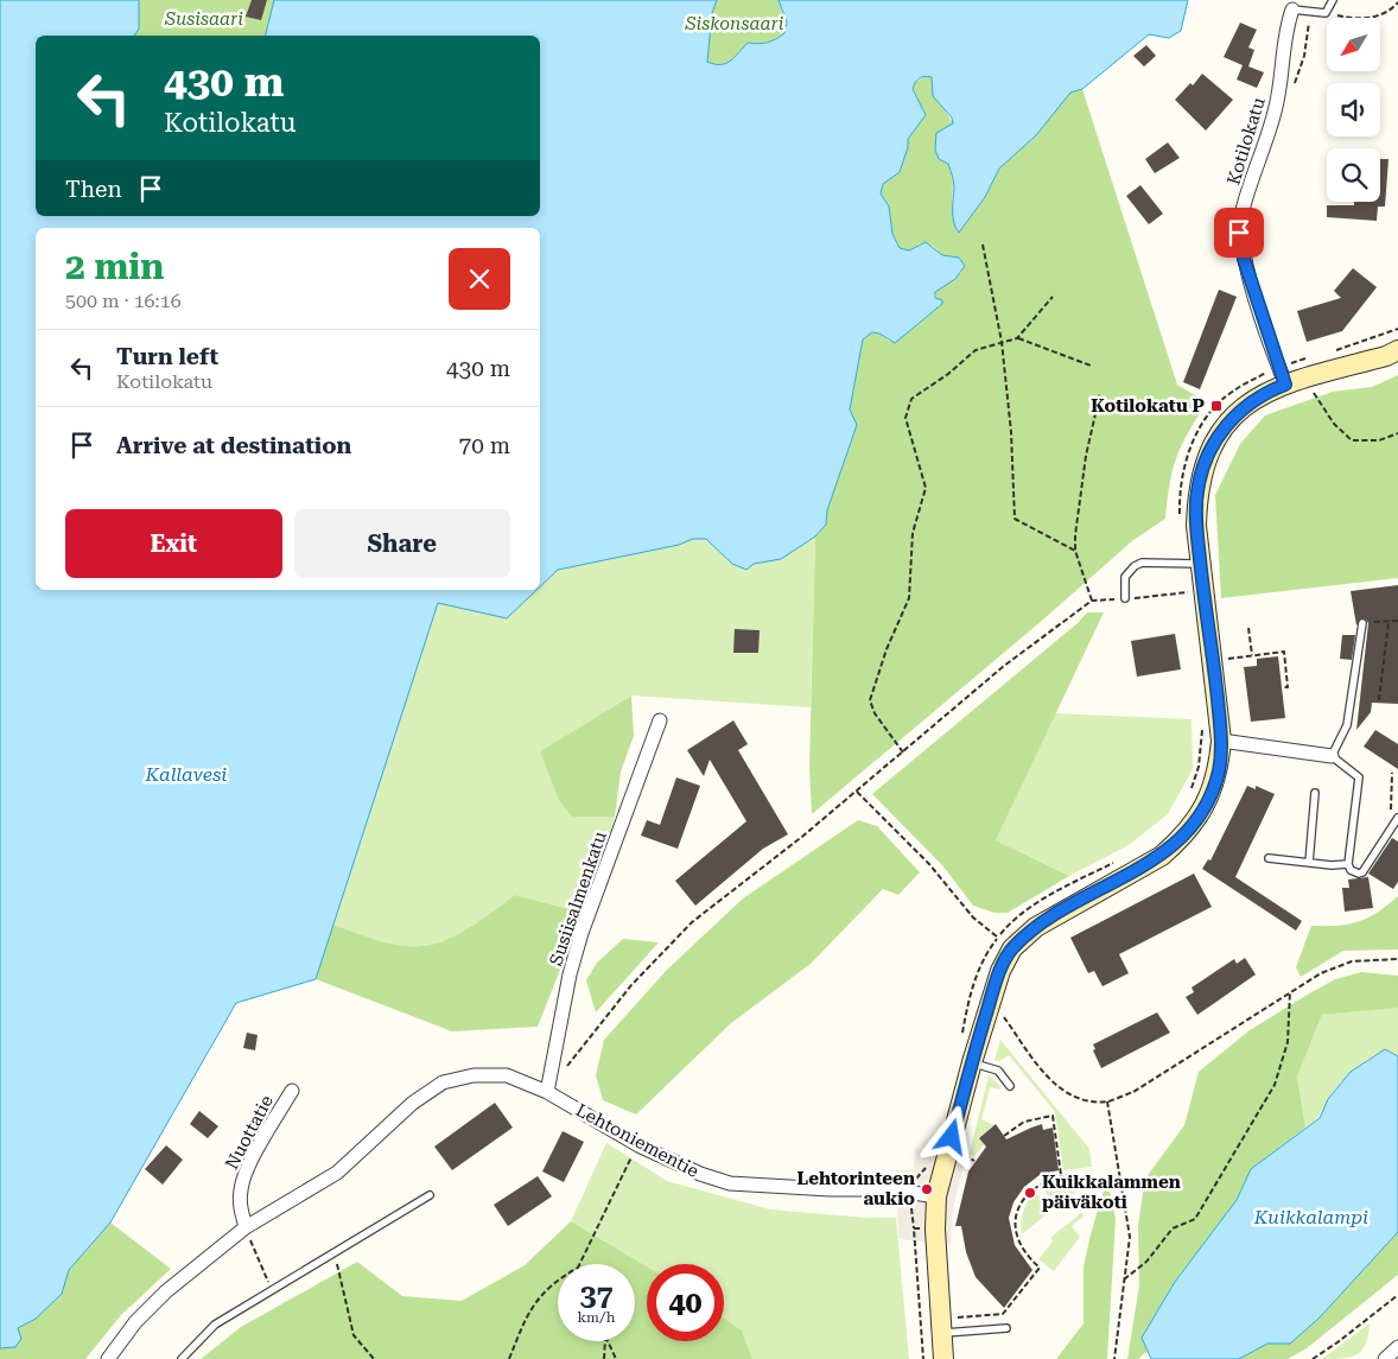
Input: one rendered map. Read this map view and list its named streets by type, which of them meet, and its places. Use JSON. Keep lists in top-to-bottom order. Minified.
{"streets":{"street":["Kotilokatu","Susiisalmenkatu","Nuottatie","Lehtoniementie"]},"crossings":[["Susiisalmenkatu","Lehtoniementie"],["Nuottatie","Lehtoniementie"]],"water":["Kallavesi","Kuikkalampi"],"parks":["Susisaari","Siskonsaari"],"places":{"transit":["Kotilokatu P"],"other":["Lehtorinteen aukio","Kuikkalammen päiväkoti"]},"north":"bottom left","page":{"turn":["430 m","Kotilokatu"],"then":"Then","heading":["2 min","500 m · 16:16"],"list":[{"name":"Turn left","note":"Kotilokatu","value":"430 m"},{"name":"Arrive at destination","value":"70 m"}],"buttons":["Exit","Share"],"speed":"37 km/h","limit":"40"}}
